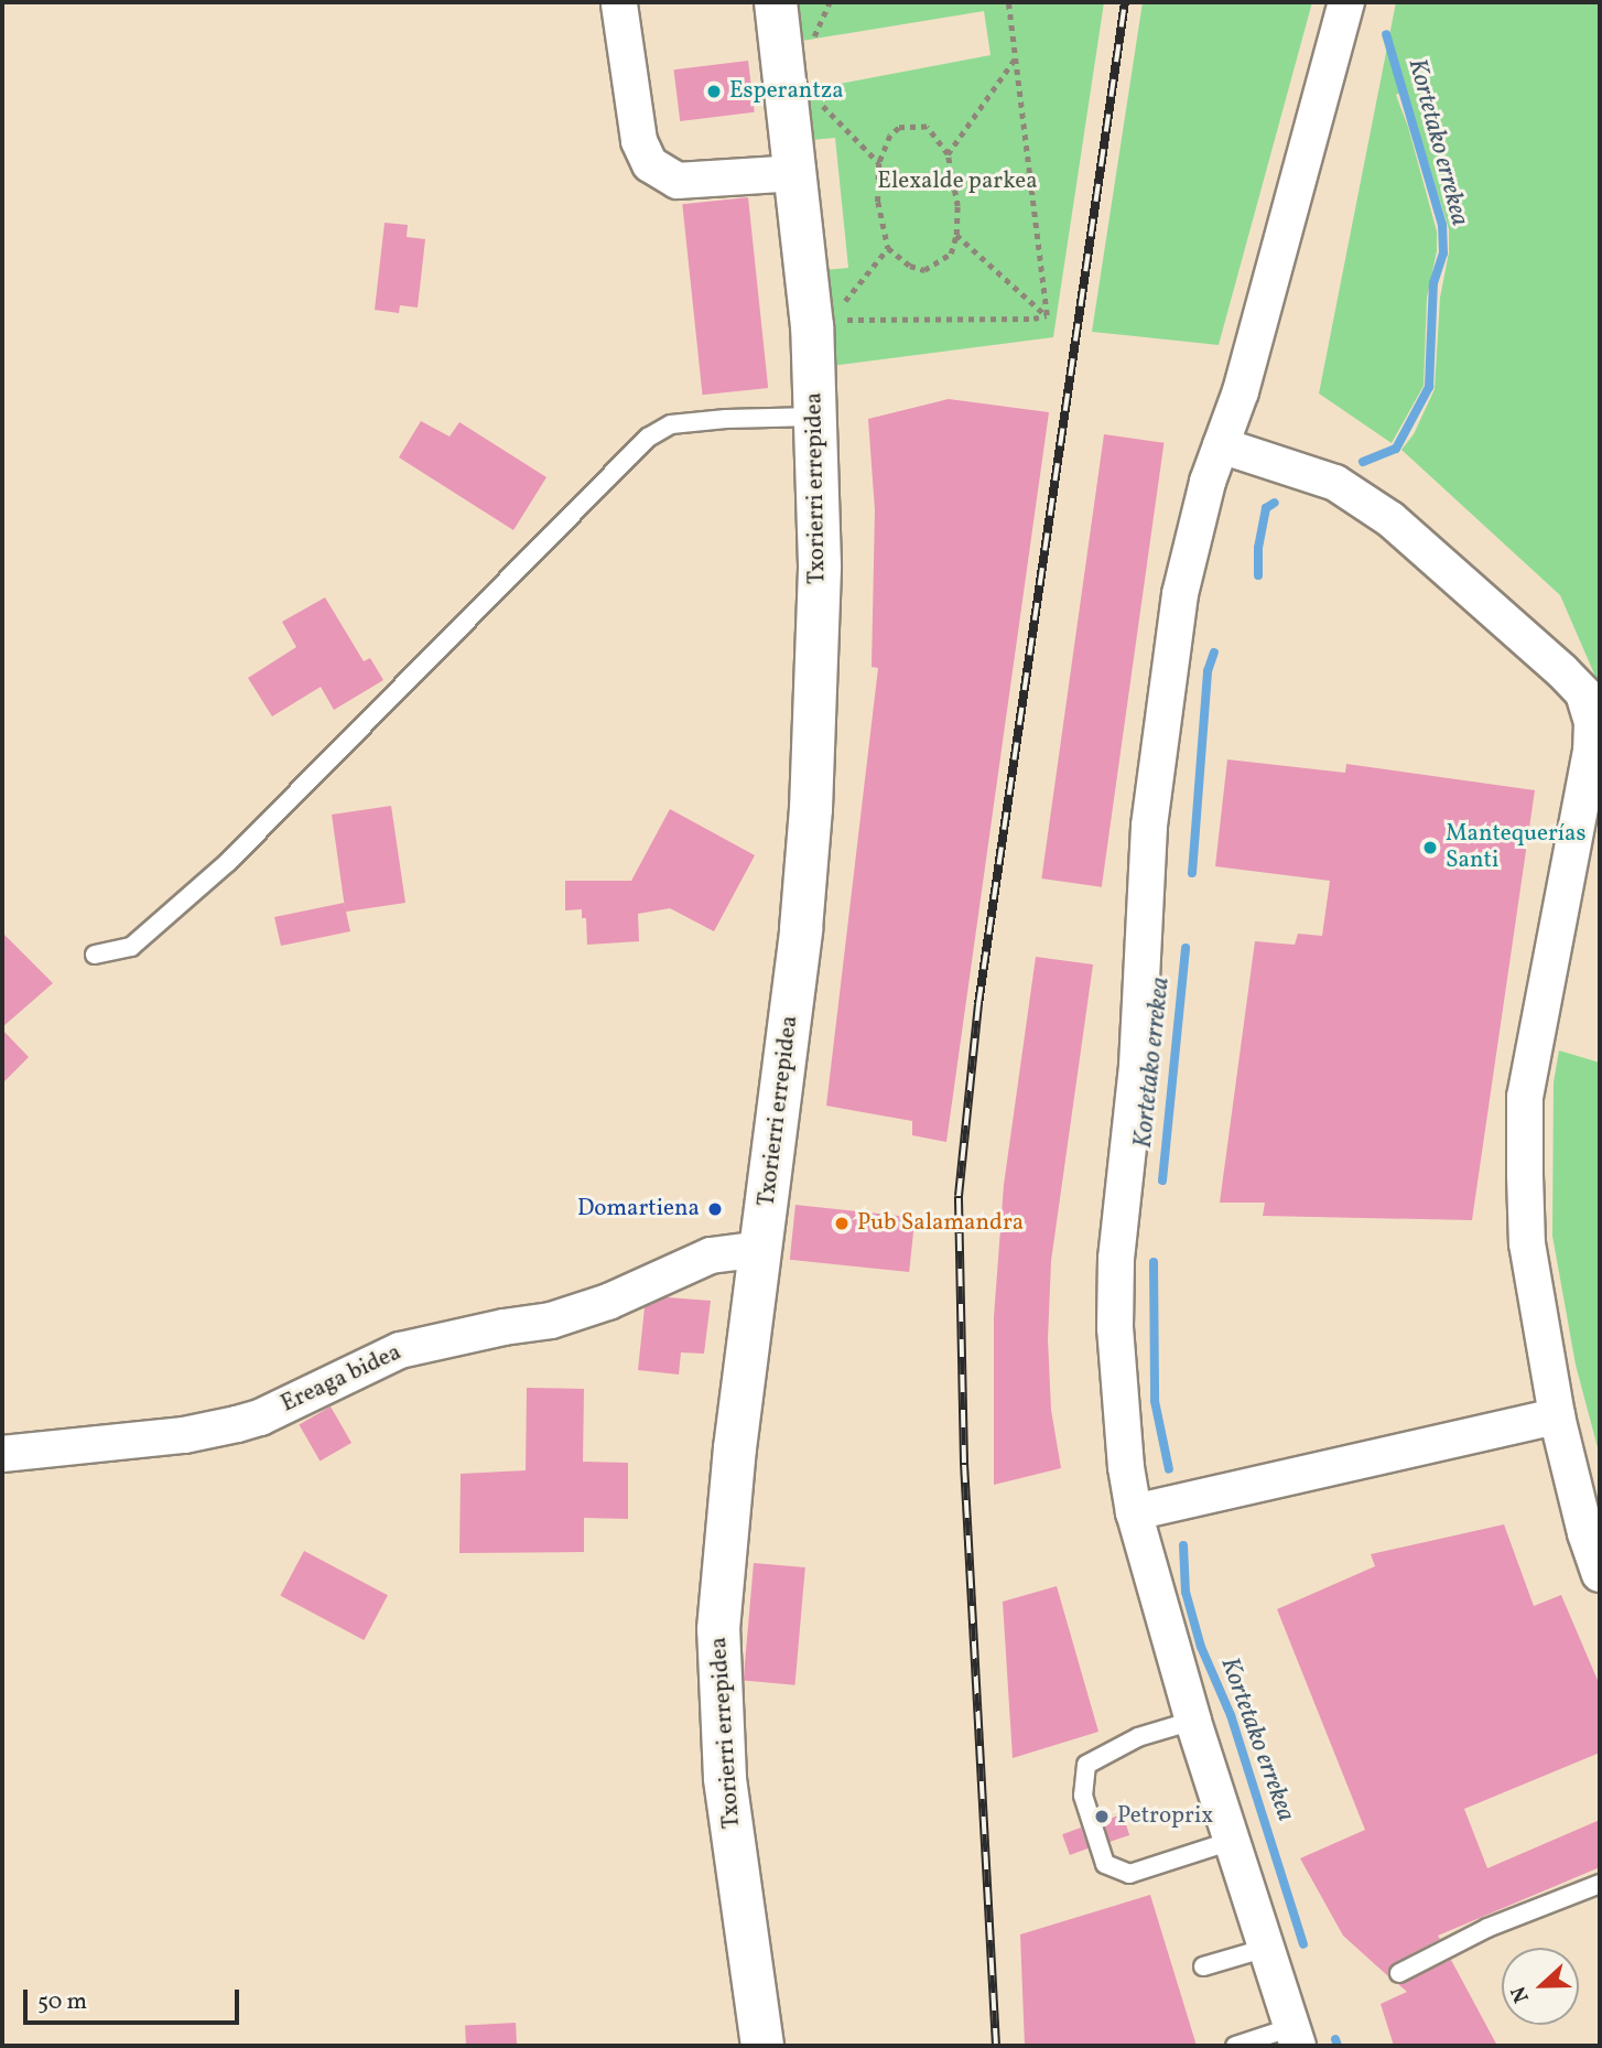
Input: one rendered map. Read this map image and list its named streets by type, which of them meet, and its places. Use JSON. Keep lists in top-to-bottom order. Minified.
{"streets":{"street":["Txorierri errepidea","Ereaga bidea"]},"crossings":[["Txorierri errepidea","Ereaga bidea"]],"water":["Kortetako errekea"],"parks":["Elexalde parkea"],"places":["Esperantza","Mantequerías Santi","Domartiena","Pub Salamandra","Petroprix"],"scale_bar":"50 m","north":"left"}
